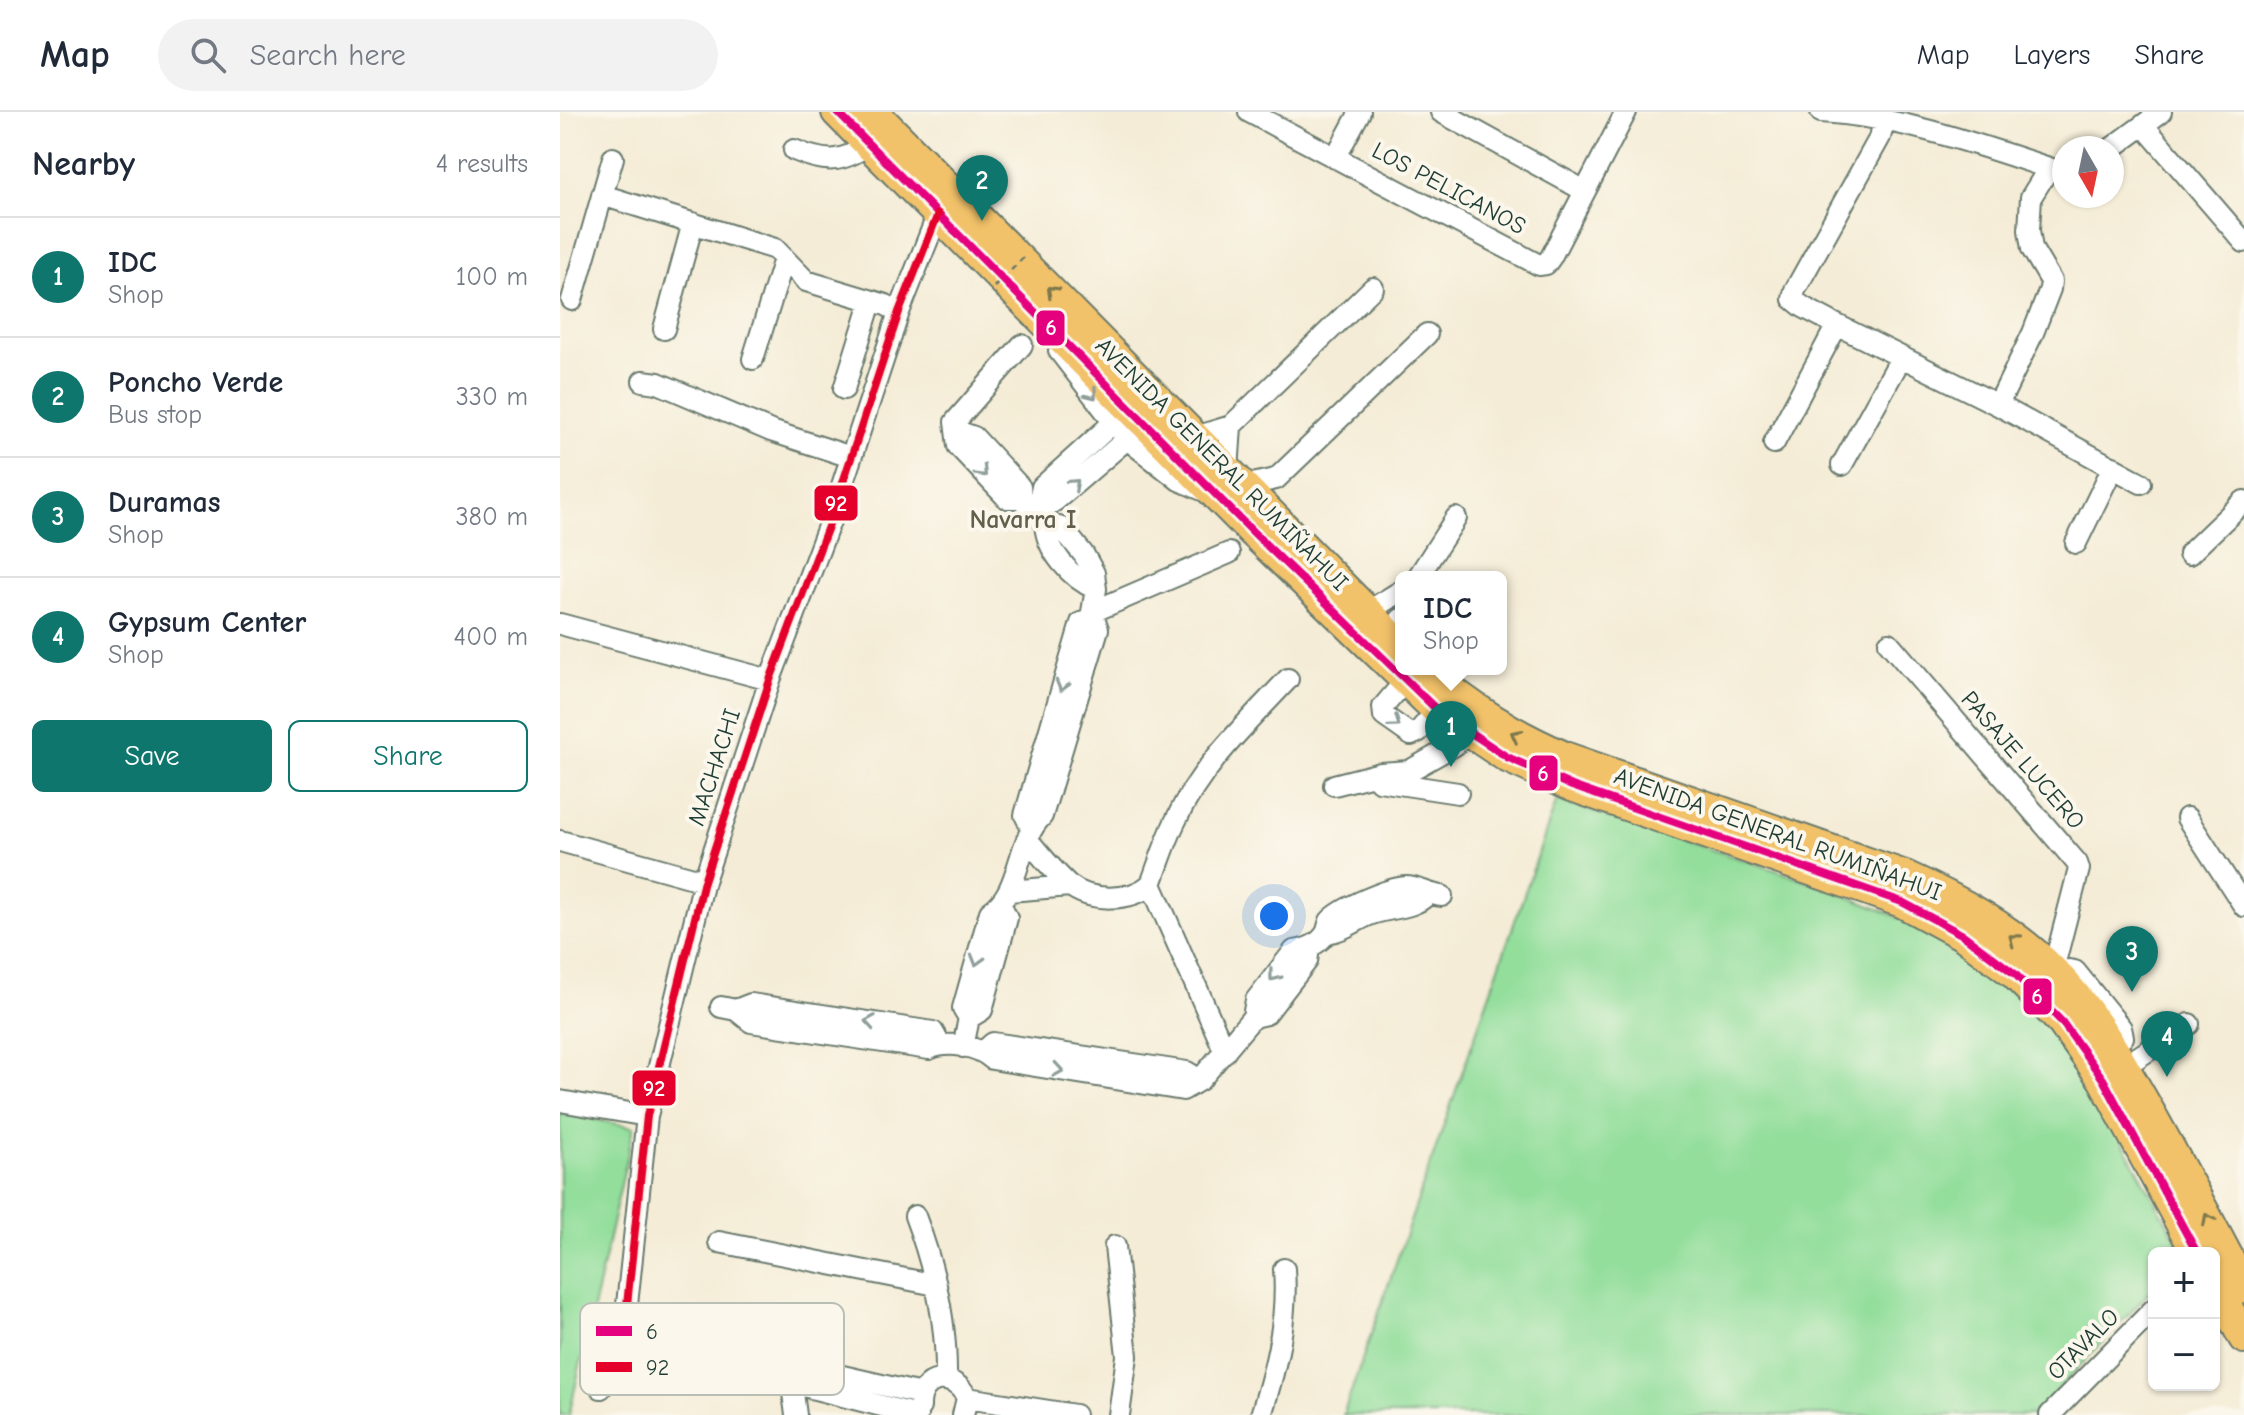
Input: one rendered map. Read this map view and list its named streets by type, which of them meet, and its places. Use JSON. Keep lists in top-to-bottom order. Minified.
{"streets":{"highway":["AVENIDA GENERAL RUMIÑAHUI"],"street":["LOS PELICANOS","PASAJE LUCERO","MACHACHI","OTAVALO"]},"crossings":[["AVENIDA GENERAL RUMIÑAHUI","PASAJE LUCERO"],["AVENIDA GENERAL RUMIÑAHUI","MACHACHI"]],"districts":["Navarra I"],"lines":["transit line 6","transit line 92"],"legend":["6","92"],"north":"bottom","page":{"header":"Map","search":"Search here","nav":["Map","Layers","Share"],"heading":["Nearby","4 results"],"pins":["2","1","3","4"],"list":[{"mark":"1","name":"IDC","note":"Shop","value":"100 m"},{"mark":"2","name":"Poncho Verde","note":"Bus stop","value":"330 m"},{"mark":"3","name":"Duramas","note":"Shop","value":"380 m"},{"mark":"4","name":"Gypsum Center","note":"Shop","value":"400 m"}],"popup":["IDC","Shop"],"buttons":["Save","Share"],"map_buttons":["+","−"]}}
